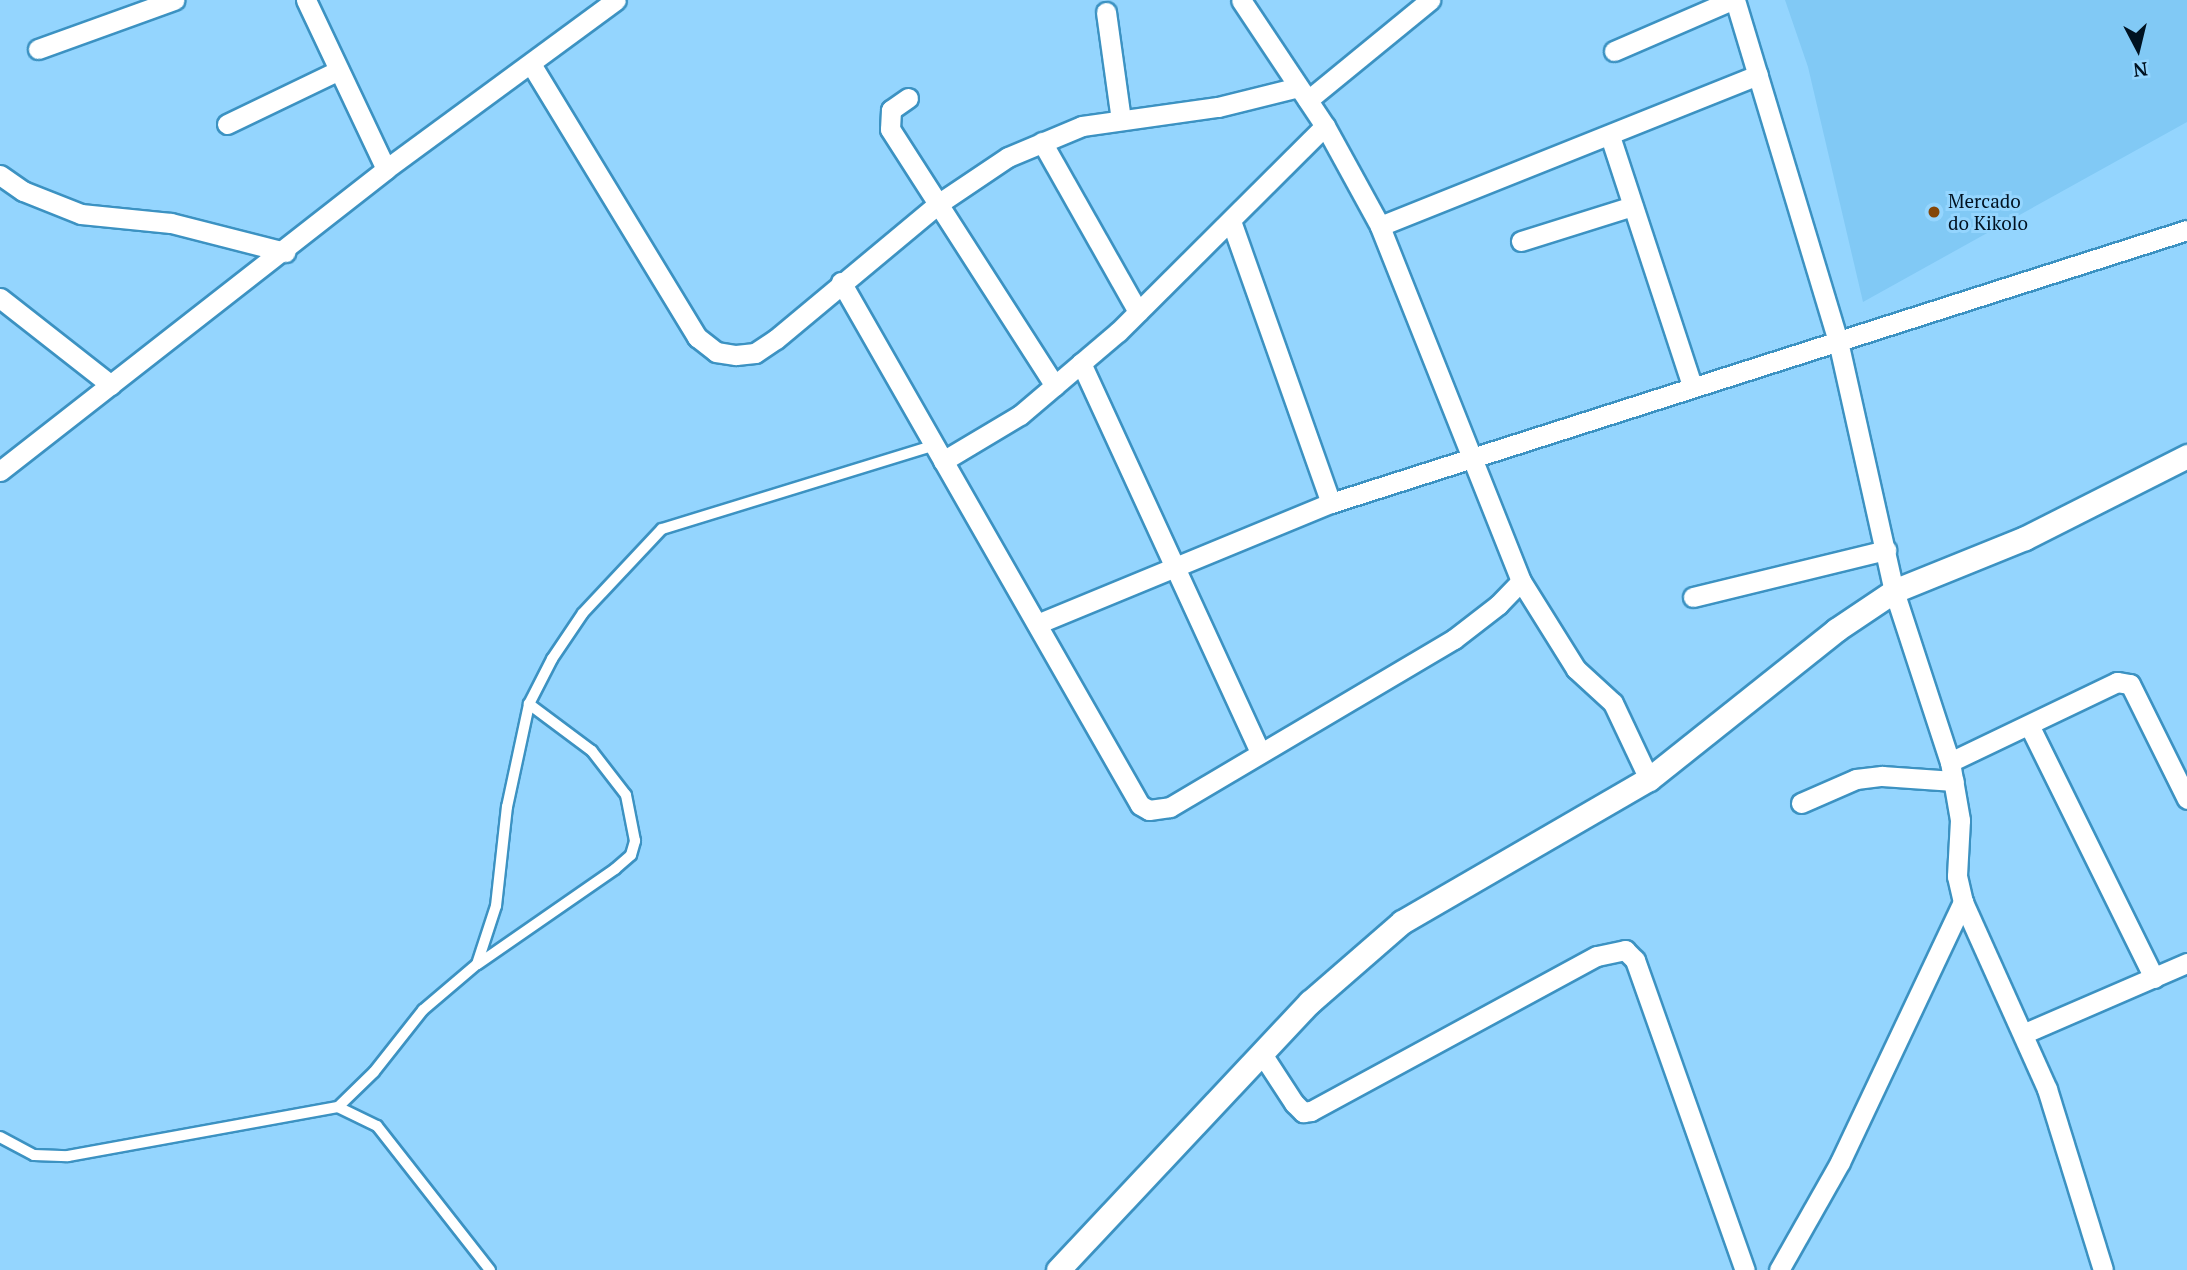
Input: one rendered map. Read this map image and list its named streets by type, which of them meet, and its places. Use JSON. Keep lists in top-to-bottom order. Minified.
{"places":["Mercado do Kikolo"],"north":"bottom"}
